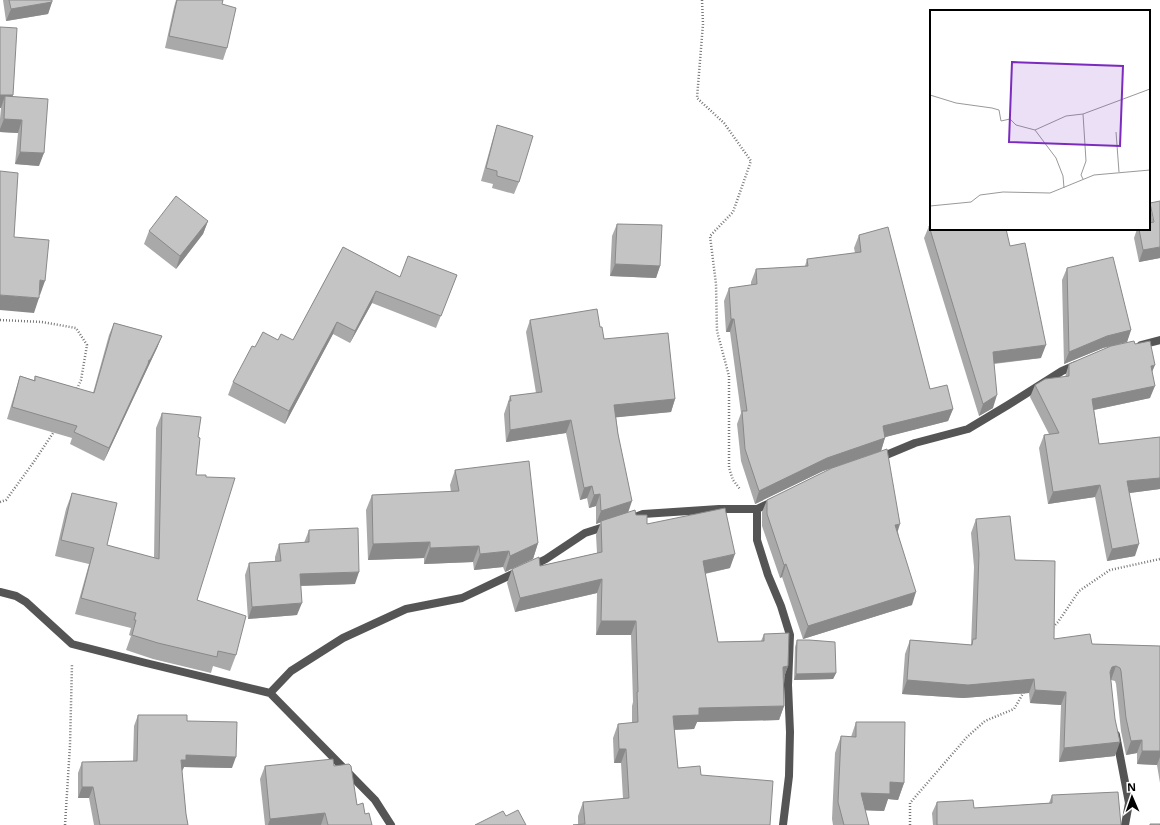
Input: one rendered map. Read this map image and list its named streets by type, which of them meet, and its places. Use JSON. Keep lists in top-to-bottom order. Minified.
{"north":"top"}
